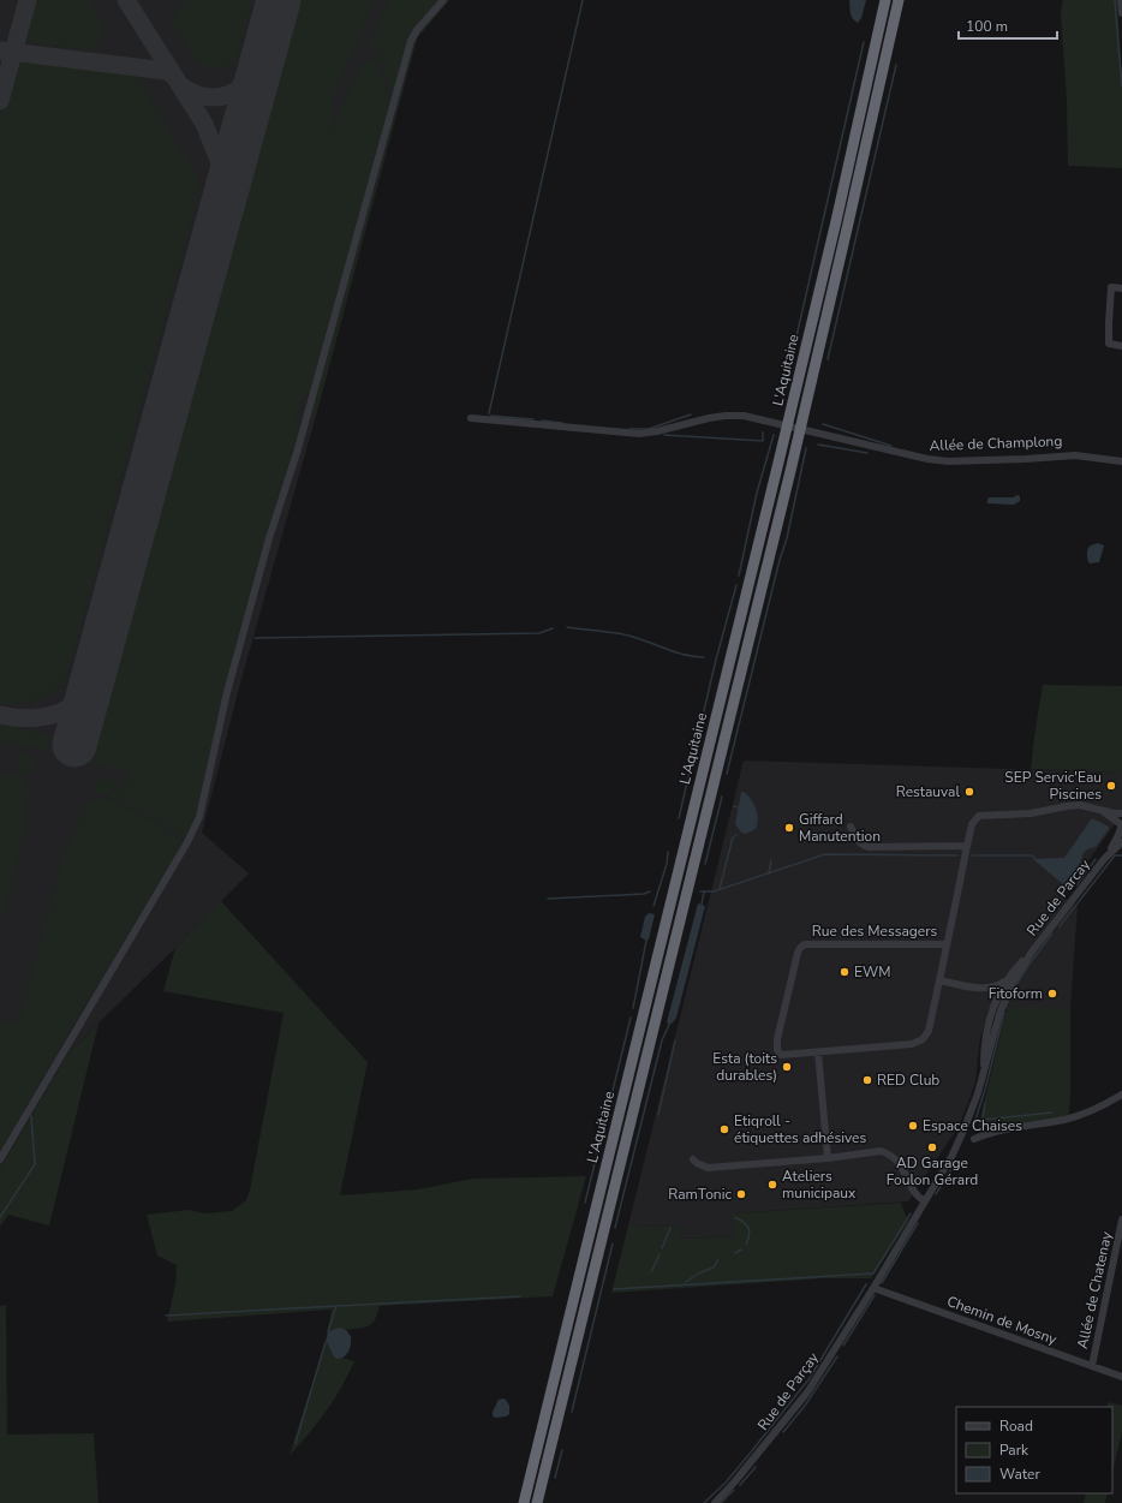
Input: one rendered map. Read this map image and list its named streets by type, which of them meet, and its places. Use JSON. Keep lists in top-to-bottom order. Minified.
{"streets":{"highway":["L'Aquitaine"],"street":["Allée de Champlong","Rue de Parcay","Rue des Messagers","Allée de Chatenay","Chemin de Mosny","Rue de Parçay"]},"crossings":[["Rue de Parcay","Rue de Parçay"],["Allée de Chatenay","Chemin de Mosny"],["Chemin de Mosny","Rue de Parçay"]],"places":["SEP Servic'Eau Piscines","Restauval","Giffard Manutention","EWM","Fitoform","Esta (toits durables)","RED Club","Espace Chaises","Etiqroll - étiquettes adhésives","AD Garage Foulon Gérard","Ateliers municipaux","RamTonic"],"legend":["Road","Park","Water"],"scale_bar":"100 m"}
